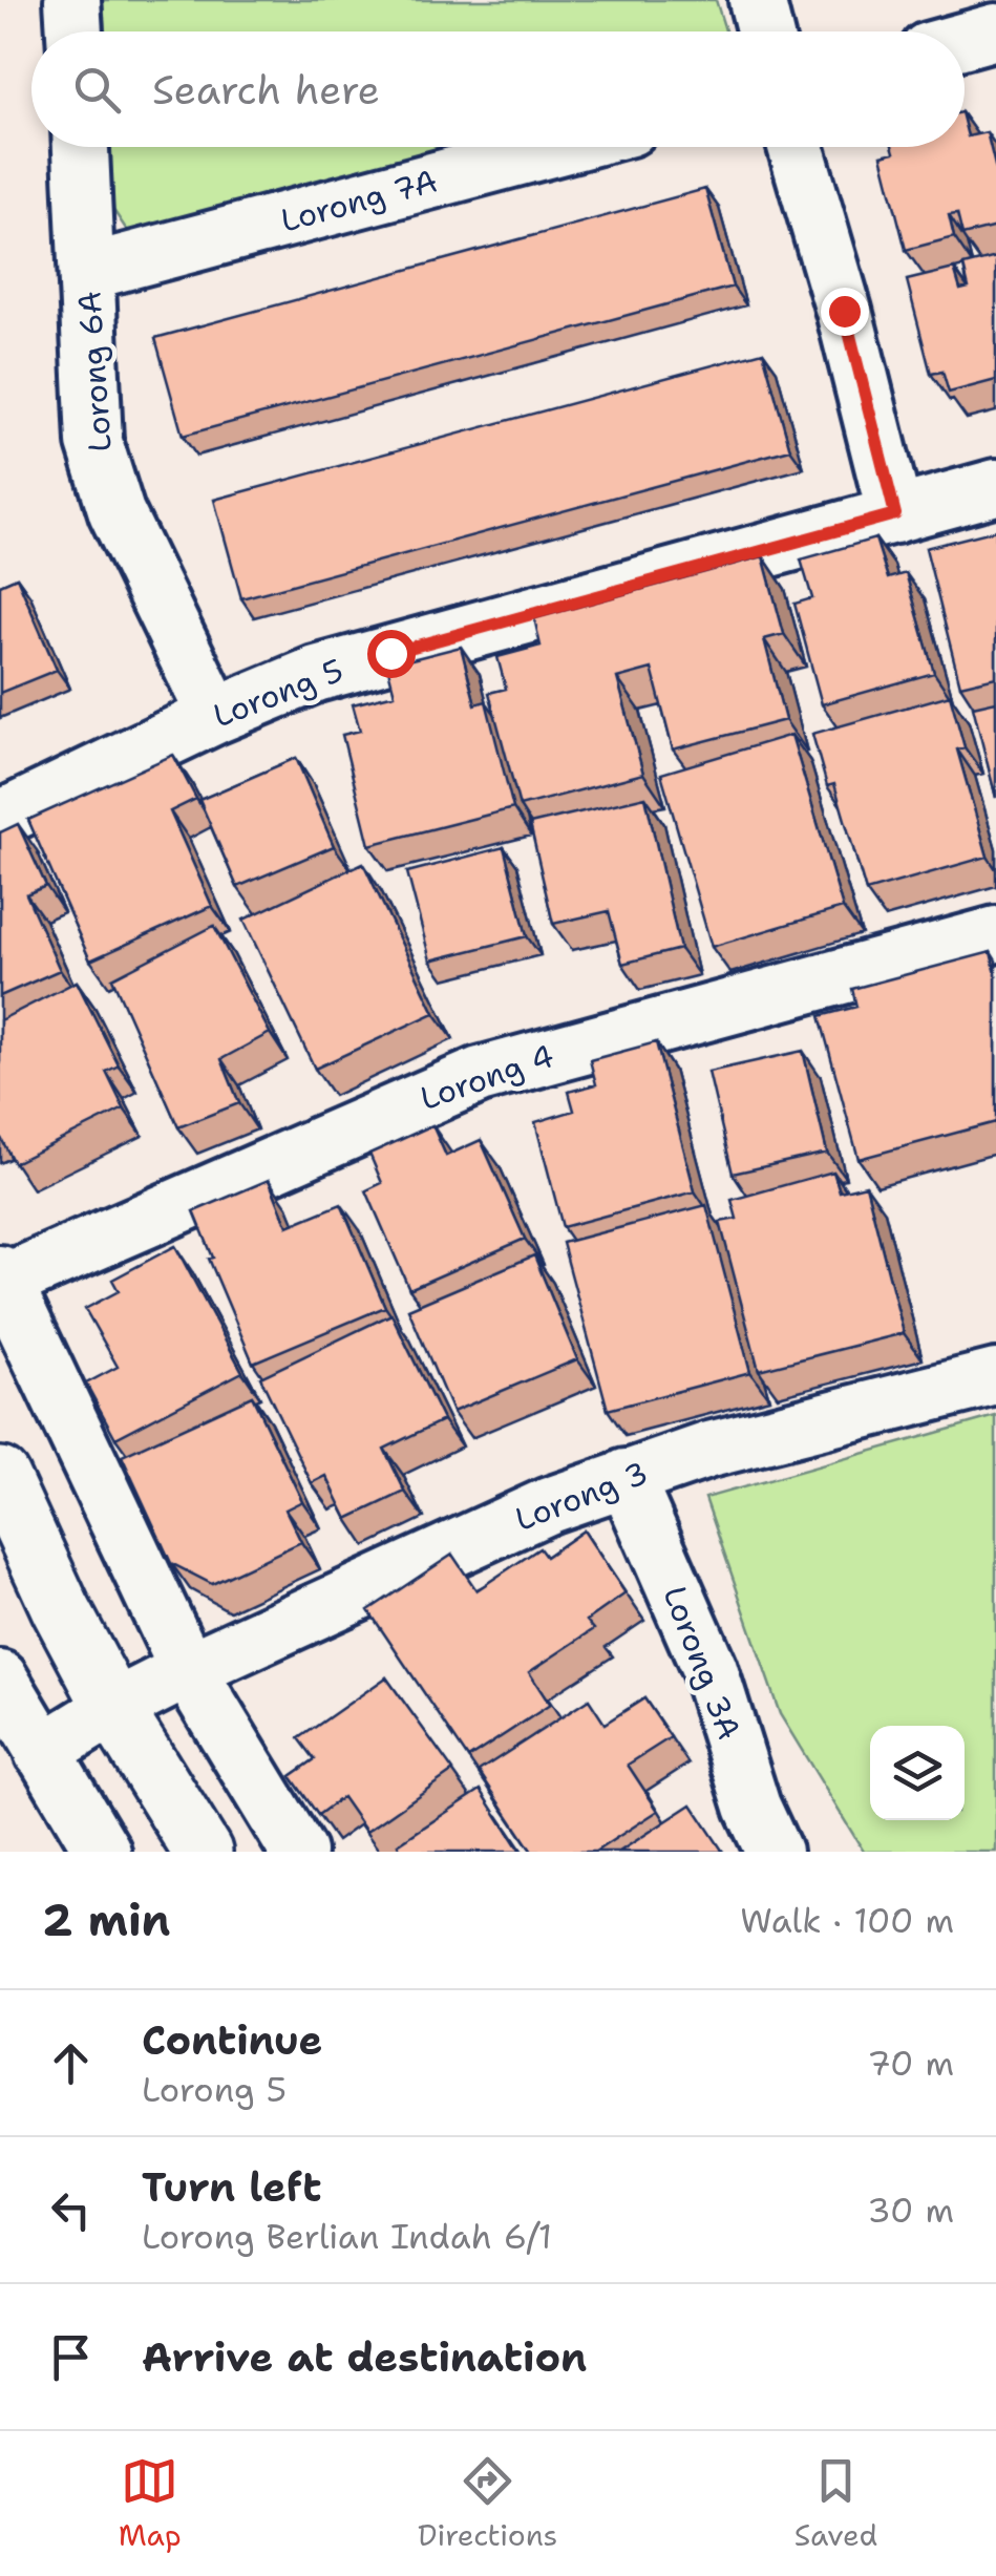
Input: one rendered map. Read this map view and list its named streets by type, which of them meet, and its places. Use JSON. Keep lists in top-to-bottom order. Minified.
{"streets":{"street":["Lorong 7A","Lorong 6A","Lorong 5","Lorong 4","Lorong 3","Lorong 3A"]},"crossings":[["Lorong 7A","Lorong 6A"],["Lorong 6A","Lorong 5"],["Lorong 3","Lorong 3A"]],"page":{"search":"Search here","heading":["2 min","Walk · 100 m"],"list":[["Continue","Lorong 5","70 m"],["Turn left","Lorong Berlian Indah 6/1","30 m"],"Arrive at destination"],"nav":["Map","Directions","Saved"]}}
